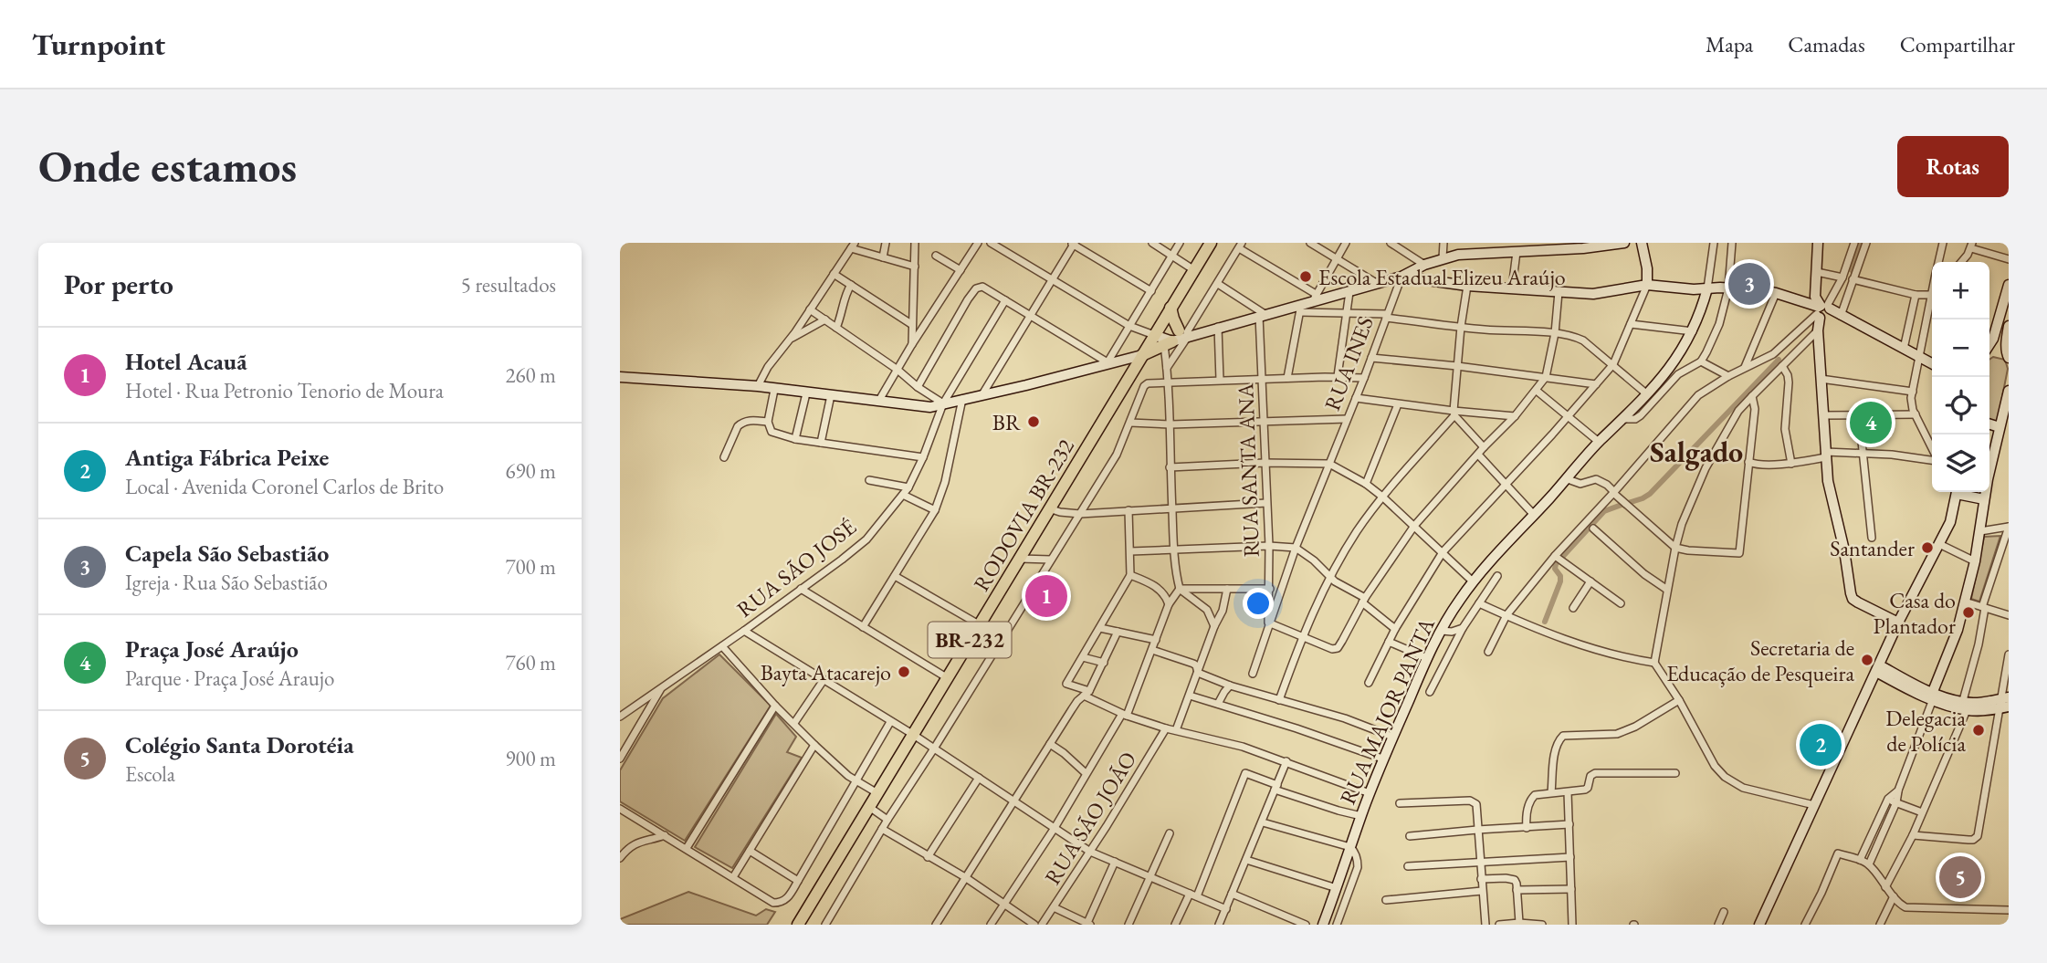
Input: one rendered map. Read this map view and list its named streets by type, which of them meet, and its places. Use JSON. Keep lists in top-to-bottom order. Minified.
{"streets":{"highway":["RODOVIA BR-232","BR-232"],"main road":["RUA MAJOR PANTA"],"street":["RUA INES","RUA SANTA ANA","RUA SÃO JOSÉ","RUA SÃO JOÃO"]},"crossings":[["RUA INES","RUA SANTA ANA"],["RODOVIA BR-232","BR-232"]],"districts":["Salgado"],"places":["Escola Estadual Elizeu Araújo","BR","Santander","Casa do Plantador","Secretaria de Educação de Pesqueira","Bayta Atacarejo","Delegacia de Polícia"],"page":{"header":"Turnpoint","nav":["Mapa","Camadas","Compartilhar"],"buttons":"Rotas","title":"Onde estamos","heading":["Por perto","5 resultados"],"pins":["3","4","1","2","5"],"map_buttons":["+","−"],"list":[{"mark":"1","name":"Hotel Acauã","note":"Hotel · Rua Petronio Tenorio de Moura","value":"260 m"},{"mark":"2","name":"Antiga Fábrica Peixe","note":"Local · Avenida Coronel Carlos de Brito","value":"690 m"},{"mark":"3","name":"Capela São Sebastião","note":"Igreja · Rua São Sebastião","value":"700 m"},{"mark":"4","name":"Praça José Araújo","note":"Parque · Praça José Araujo","value":"760 m"},{"mark":"5","name":"Colégio Santa Dorotéia","note":"Escola","value":"900 m"}]}}
